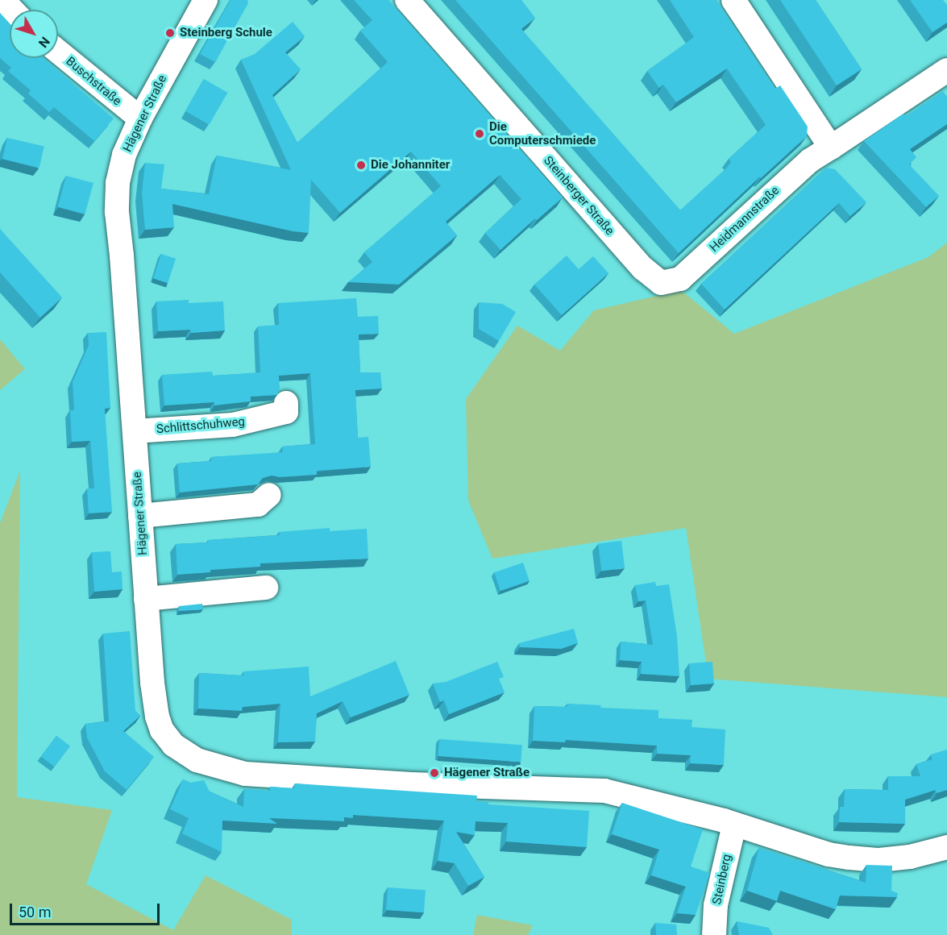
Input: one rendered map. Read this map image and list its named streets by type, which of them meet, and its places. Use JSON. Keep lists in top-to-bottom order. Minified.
{"streets":{"street":["Buschstraße","Hägener Straße","Steinberger Straße","Heidmannstraße","Schlittschuhweg","Steinberg"]},"crossings":[["Buschstraße","Hägener Straße"],["Hägener Straße","Schlittschuhweg"],["Hägener Straße","Steinberg"],["Steinberger Straße","Heidmannstraße"]],"places":["Steinberg Schule","Die Computerschmiede","Die Johanniter","Hägener Straße"],"scale_bar":"50 m","north":"bottom right"}
